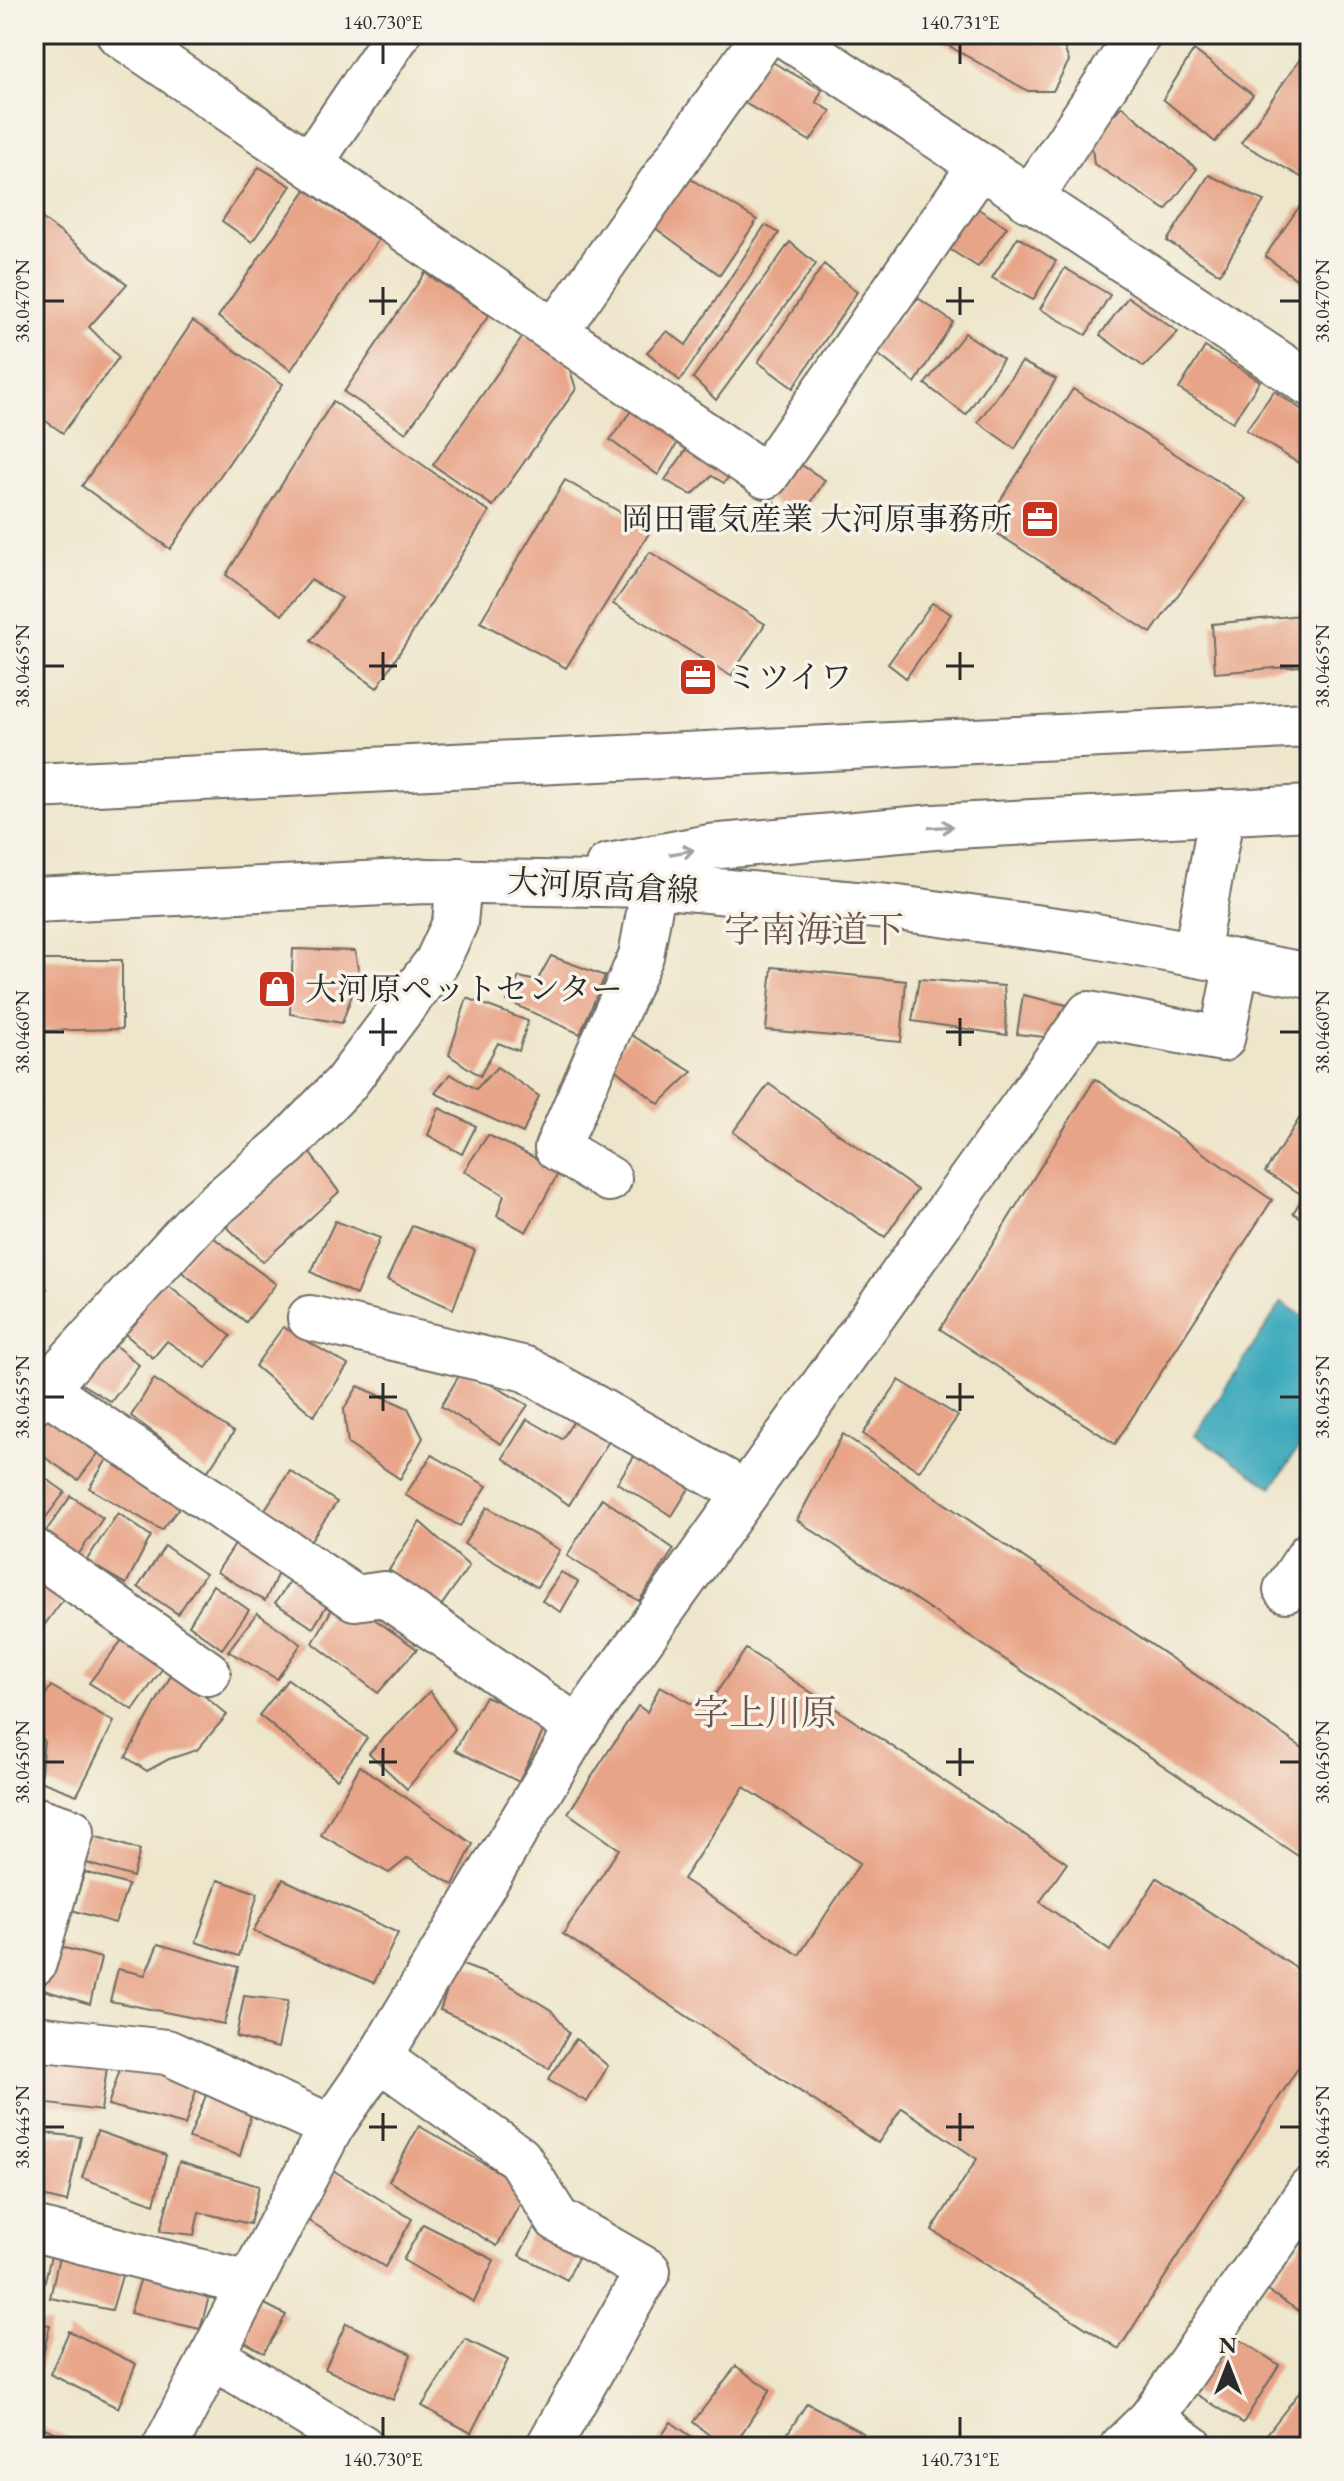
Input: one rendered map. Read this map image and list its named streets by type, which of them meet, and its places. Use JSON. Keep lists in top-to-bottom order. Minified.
{"streets":{"street":["大河原高倉線"]},"districts":["字南海道下","字上川原"],"places":{"office":["岡田電気産業 大河原事務所","ミツイワ"],"shop":["大河原ペットセンター"]},"north":"top","coordinates":["140.730°E","140.731°E","38.0470°N","38.0465°N","38.0460°N","38.0455°N","38.0450°N","38.0445°N"]}
